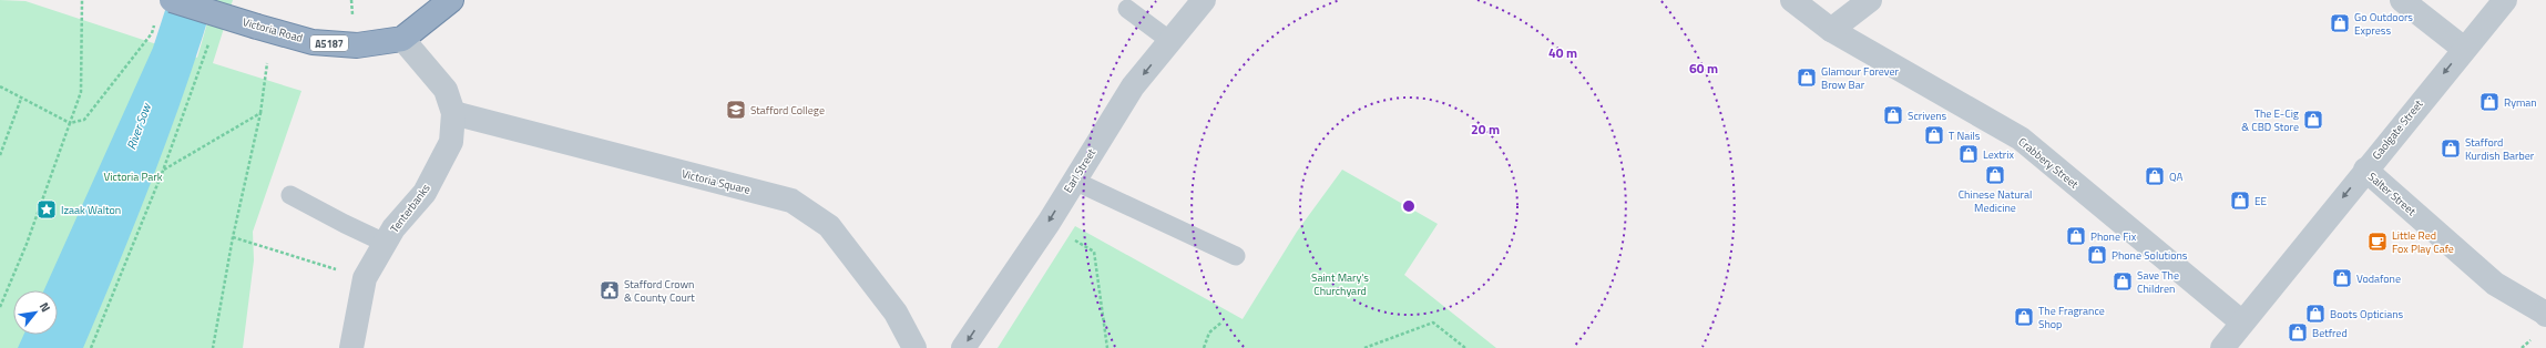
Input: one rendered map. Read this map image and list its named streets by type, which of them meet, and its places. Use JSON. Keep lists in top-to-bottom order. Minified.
{"streets":{"highway":["Victoria Road","A5187"],"street":["Gaolgate Street","Crabbery Street","Earl Street","Victoria Square","Salter Street","Tenterbanks"]},"crossings":[["Victoria Road","Tenterbanks"],["Gaolgate Street","Crabbery Street"],["Gaolgate Street","Salter Street"],["Victoria Square","Tenterbanks"]],"one_way":["Gaolgate Street","Earl Street"],"water":["River Sow"],"parks":["Victoria Park","Saint Mary's Churchyard"],"places":{"shop":["Go Outdoors Express","Glamour Forever Brow Bar","Ryman","Scrivens","The E-Cig & CBD Store","T Nails","Stafford Kurdish Barber","Lextrix","Chinese Natural Medicine","QA","EE","Phone Fix","Phone Solutions","Vodafone","Save The Children","Boots Opticians","The Fragrance Shop","Betfred"],"school or university":["Stafford College"],"place":["Izaak Walton"],"cafe":["Little Red Fox Play Cafe"],"public building":["Stafford Crown & County Court"]},"north":"top right","rings":["40 m","60 m","20 m"]}
